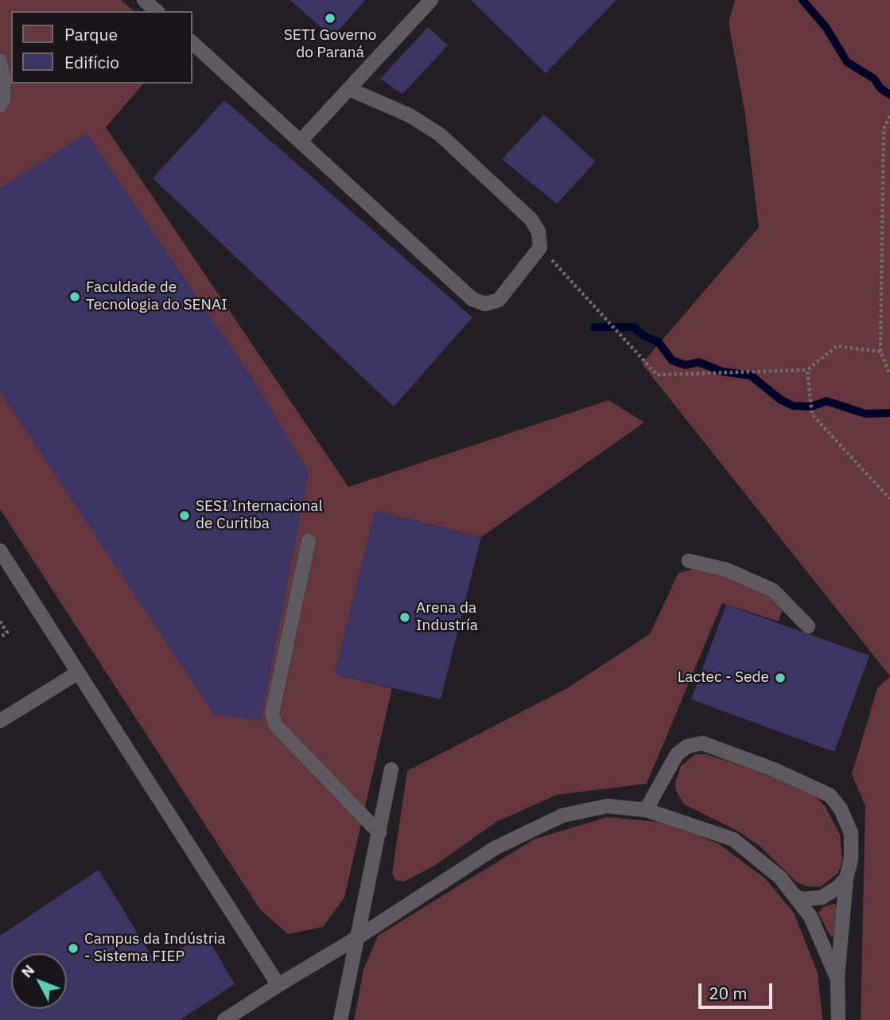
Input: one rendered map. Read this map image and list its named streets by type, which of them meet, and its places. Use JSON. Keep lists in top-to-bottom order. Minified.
{"places":["SETI Governo do Paraná","Faculdade de Tecnologia do SENAI","SESI Internacional de Curitiba","Arena da Industría","Lactec - Sede","Campus da Indústria - Sistema FIEP"],"legend":["Parque","Edifício"],"scale_bar":"20 m","north":"top left"}
